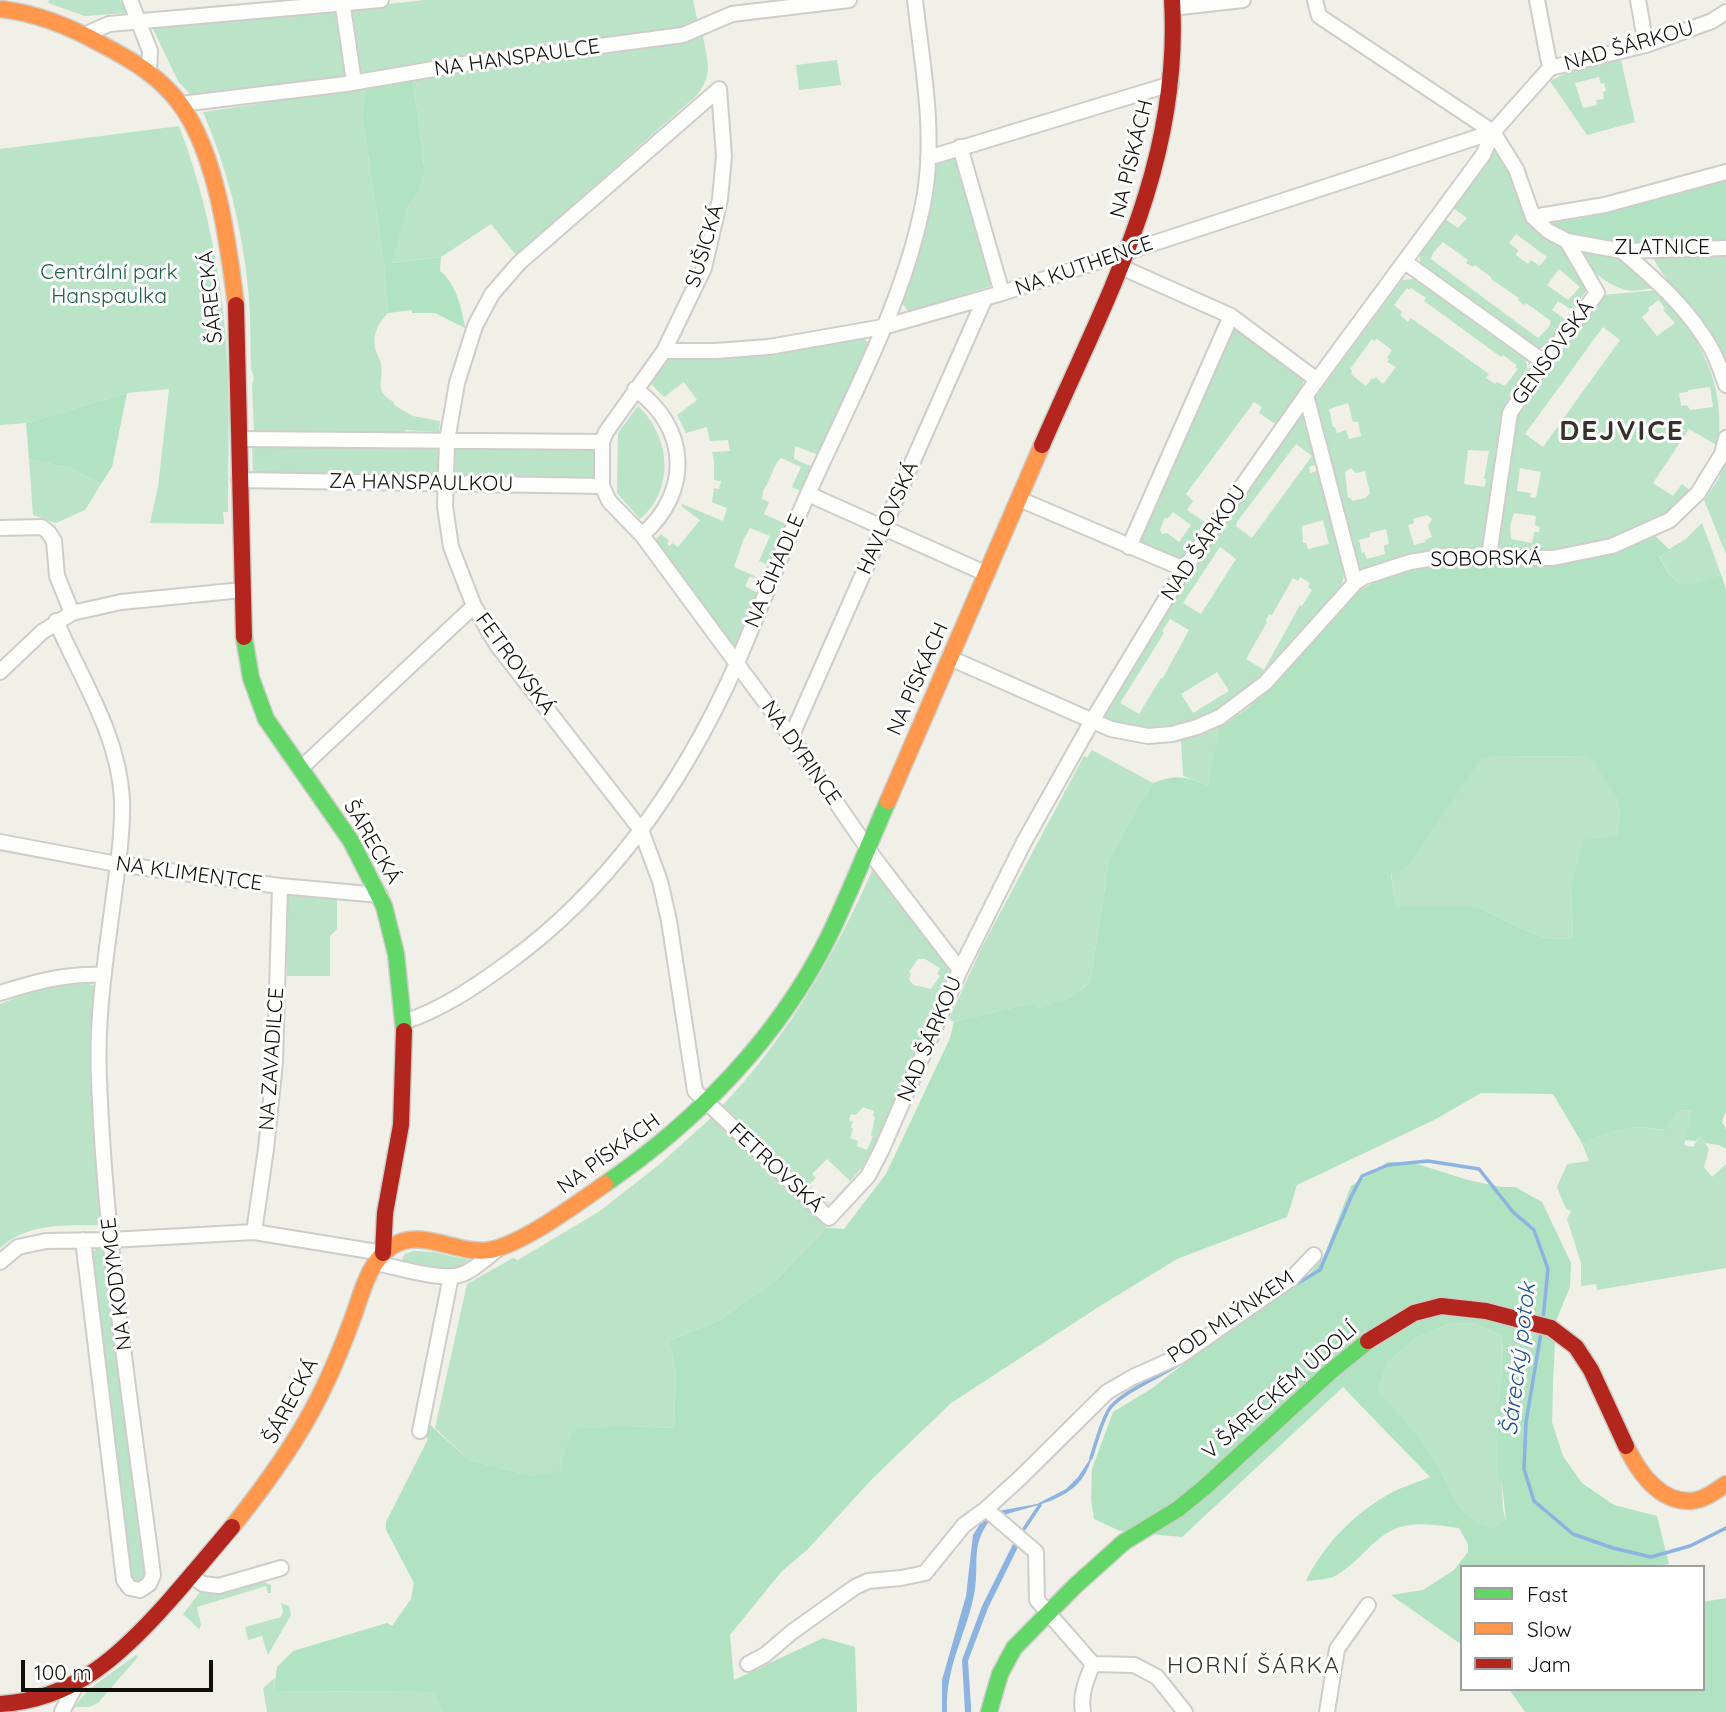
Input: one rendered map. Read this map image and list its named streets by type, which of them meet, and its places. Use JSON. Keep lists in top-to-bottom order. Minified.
{"streets":{"street":["NAD ŠÁRKOU","NA HANSPAULCE","NA PÍSKÁCH","SUŠICKÁ","ZLATNICE","NA KUTHENCE","ŠÁRECKÁ","GENSOVSKÁ","ZA HANSPAULKOU","HAVLOVSKÁ","SOBORSKÁ","NA ČIHADLE","FETROVSKÁ","NA DYRINCE","NA KLIMENTCE","NA ZAVADILCE","NA KODYMCE","POD MLÝNKEM","V ŠÁRECKÉM ÚDOLÍ"]},"crossings":[["NAD ŠÁRKOU","NA KUTHENCE"],["NAD ŠÁRKOU","SOBORSKÁ"],["NAD ŠÁRKOU","FETROVSKÁ"],["NAD ŠÁRKOU","NA DYRINCE"],["NA HANSPAULCE","ŠÁRECKÁ"],["NA PÍSKÁCH","NA KUTHENCE"],["NA PÍSKÁCH","SOBORSKÁ"],["NA PÍSKÁCH","FETROVSKÁ"],["NA PÍSKÁCH","NA DYRINCE"],["SUŠICKÁ","NA KUTHENCE"],["SUŠICKÁ","FETROVSKÁ"],["ZLATNICE","GENSOVSKÁ"],["NA KUTHENCE","HAVLOVSKÁ"],["NA KUTHENCE","NA ČIHADLE"],["ŠÁRECKÁ","ZA HANSPAULKOU"],["ŠÁRECKÁ","NA ČIHADLE"],["ŠÁRECKÁ","NA KLIMENTCE"],["GENSOVSKÁ","SOBORSKÁ"],["ZA HANSPAULKOU","FETROVSKÁ"],["HAVLOVSKÁ","NA DYRINCE"],["NA ČIHADLE","FETROVSKÁ"],["NA ČIHADLE","NA DYRINCE"],["NA KLIMENTCE","NA ZAVADILCE"],["NA KLIMENTCE","NA KODYMCE"]],"districts":["DEJVICE","HORNÍ ŠÁRKA"],"water":["Šárecký potok"],"parks":["Centrální park Hanspaulka"],"legend":["Fast","Slow","Jam"],"scale_bar":"100 m"}
